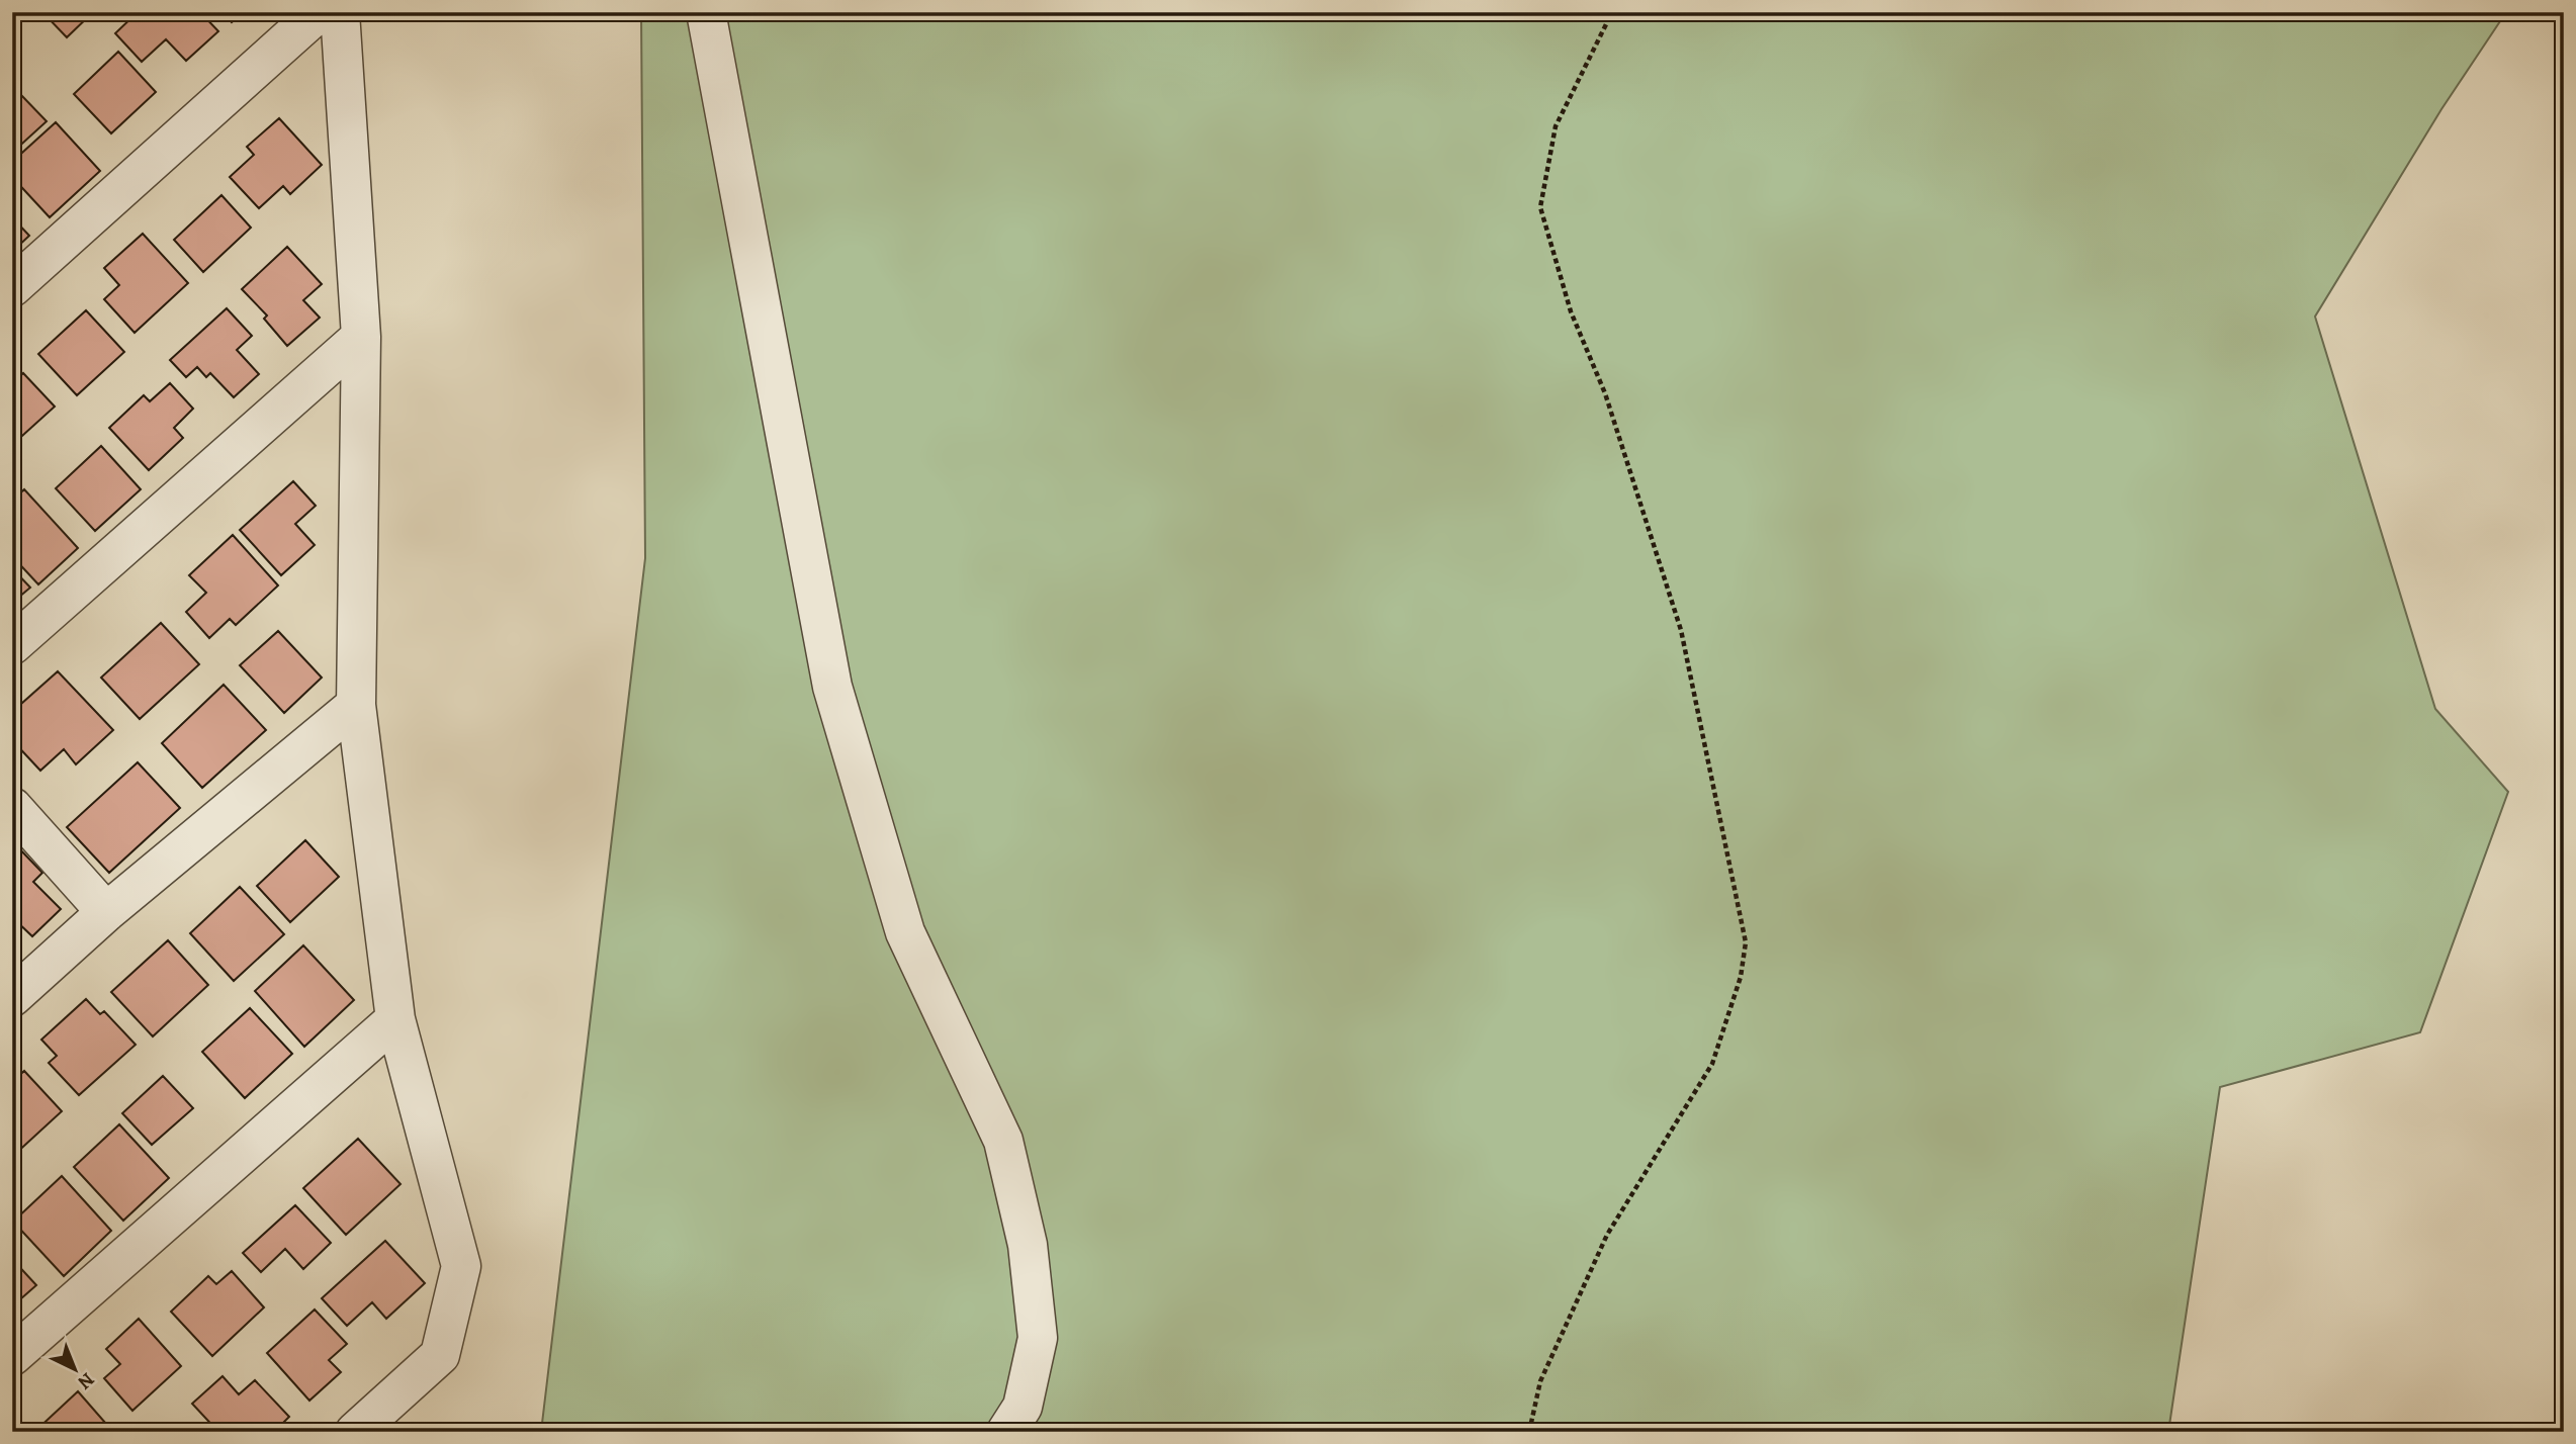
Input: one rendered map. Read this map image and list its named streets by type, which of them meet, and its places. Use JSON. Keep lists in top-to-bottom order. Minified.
{"north":"bottom right"}
